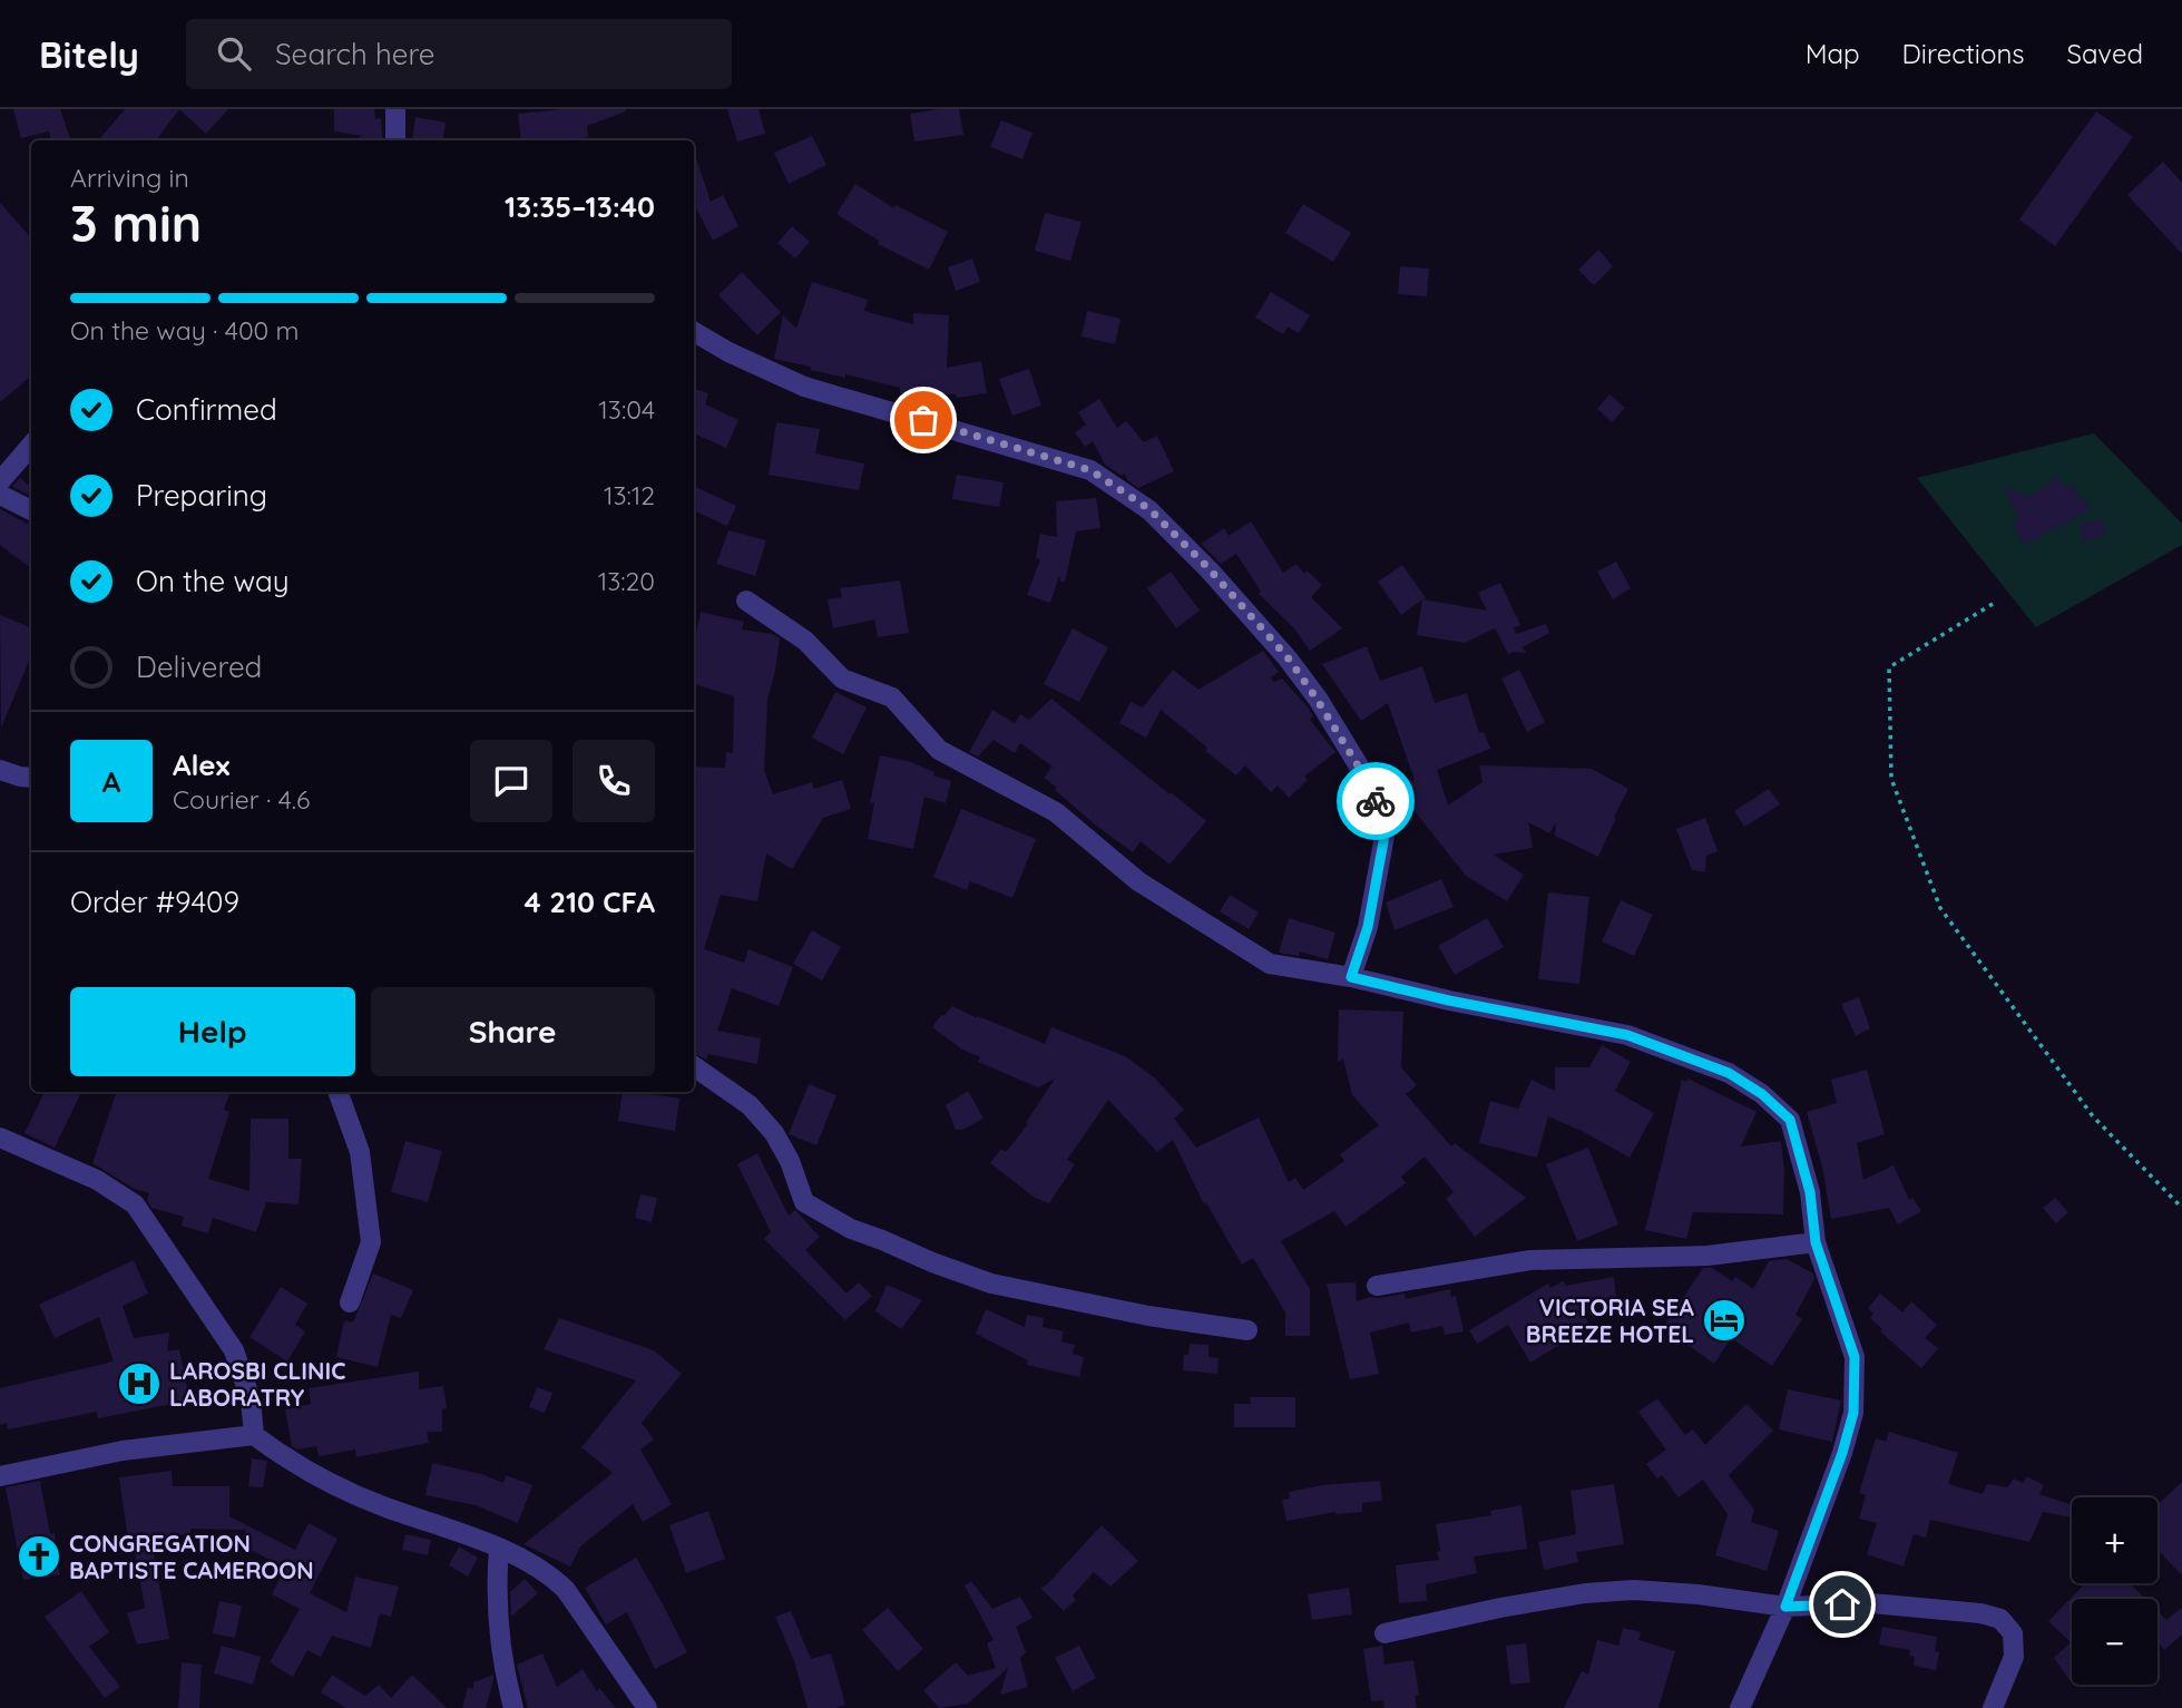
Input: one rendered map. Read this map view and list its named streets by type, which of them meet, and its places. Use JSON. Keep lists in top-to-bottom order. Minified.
{"places":{"hotel":["VICTORIA SEA BREEZE HOTEL"],"hospital":["LAROSBI CLINIC LABORATRY"],"church":["CONGREGATION BAPTISTE CAMEROON"]},"page":{"header":"Bitely","search":"Search here","nav":["Map","Directions","Saved"],"heading":["3 min","Arriving in","13:35–13:40"],"panel":["Alex","Courier · 4.6","Order #9409","4 210 CFA"],"bar":"On the way · 400 m","list":[["Confirmed","13:04"],["Preparing","13:12"],["On the way","13:20"],"Delivered"],"round":"A","buttons":["Help","Share"],"map_buttons":["+","−"]}}
